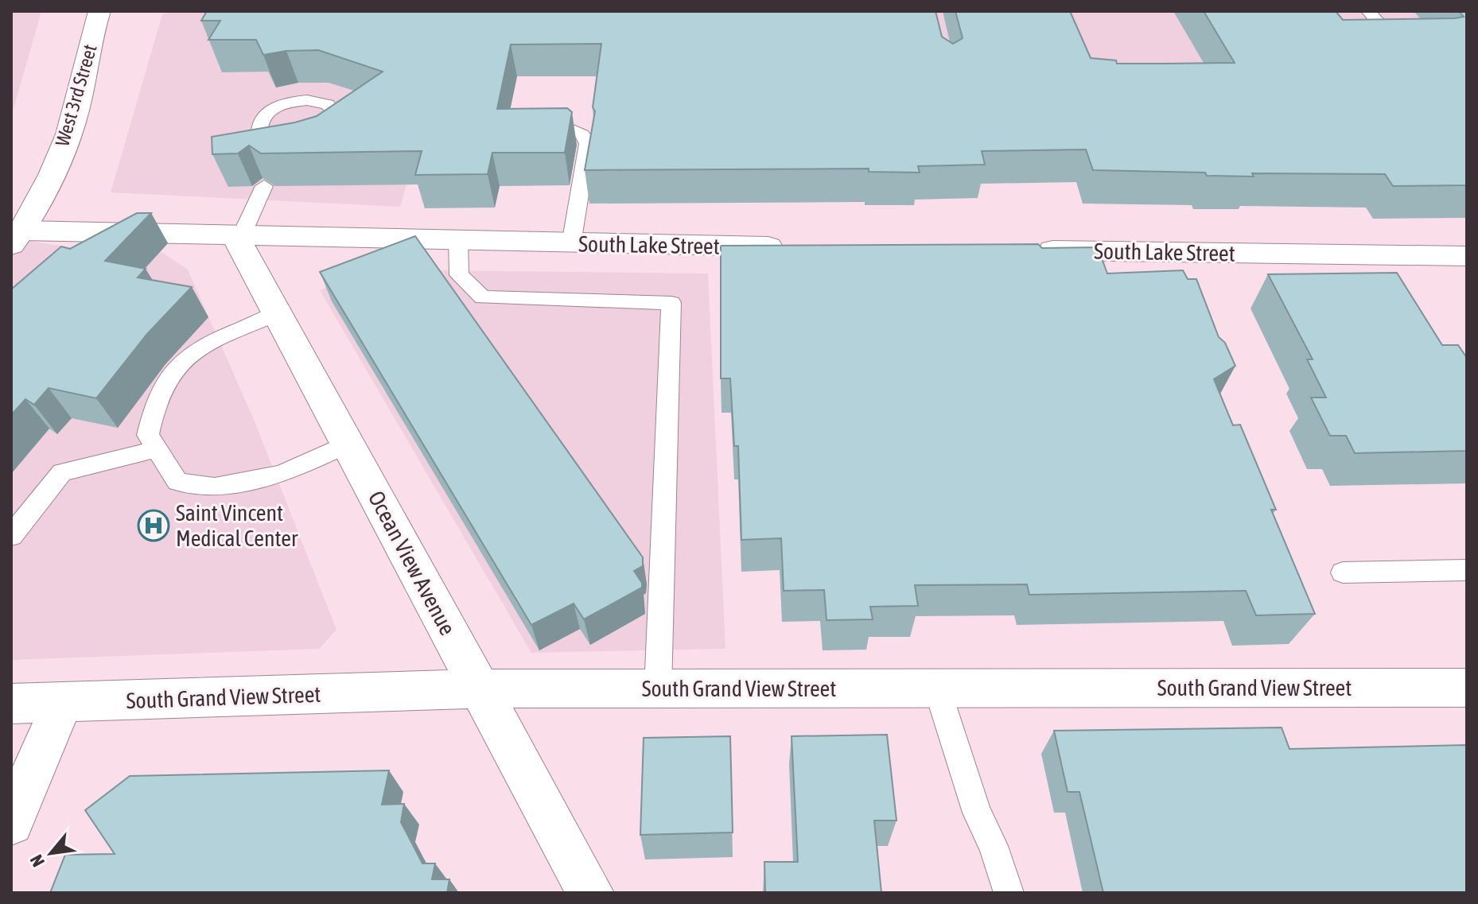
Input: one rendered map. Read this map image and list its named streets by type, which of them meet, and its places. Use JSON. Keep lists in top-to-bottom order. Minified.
{"streets":{"street":["West 3rd Street","South Lake Street","Ocean View Avenue","South Grand View Street"]},"crossings":[["West 3rd Street","South Lake Street"],["South Lake Street","Ocean View Avenue"],["Ocean View Avenue","South Grand View Street"]],"places":{"hospital":["Saint Vincent Medical Center"]},"north":"bottom left"}
